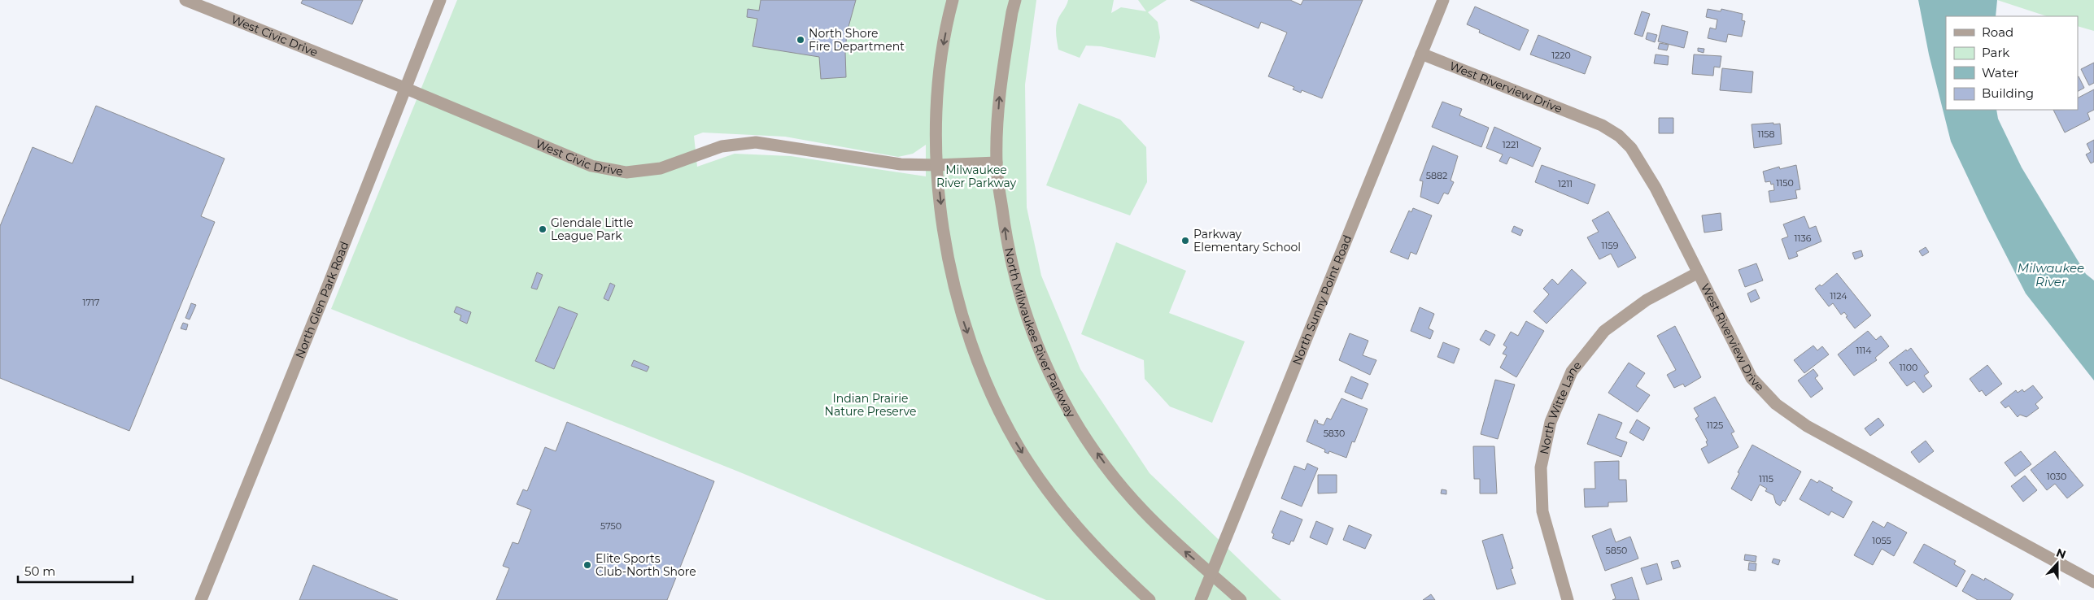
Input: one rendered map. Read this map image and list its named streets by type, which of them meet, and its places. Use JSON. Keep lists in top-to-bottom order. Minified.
{"streets":{"street":["West Civic Drive","West Riverview Drive","North Sunny Point Road","North Glen Park Road","North Milwaukee River Parkway","North Witte Lane"]},"crossings":[["West Civic Drive","North Glen Park Road"],["West Civic Drive","North Milwaukee River Parkway"],["West Riverview Drive","North Sunny Point Road"],["West Riverview Drive","North Witte Lane"],["North Sunny Point Road","North Milwaukee River Parkway"]],"water":["Milwaukee River"],"parks":["Milwaukee River Parkway","Indian Prairie Nature Preserve"],"places":["North Shore Fire Department","Glendale Little League Park","Parkway Elementary School","Elite Sports Club-North Shore"],"house_numbers":["1220","1158","1221","5882","1150","1211","1136","1159","1124","1717","1114","1100","1125","5830","1030","1115","5750","1055","5850"],"legend":["Road","Park","Water","Building"],"scale_bar":"50 m","north":"top"}
